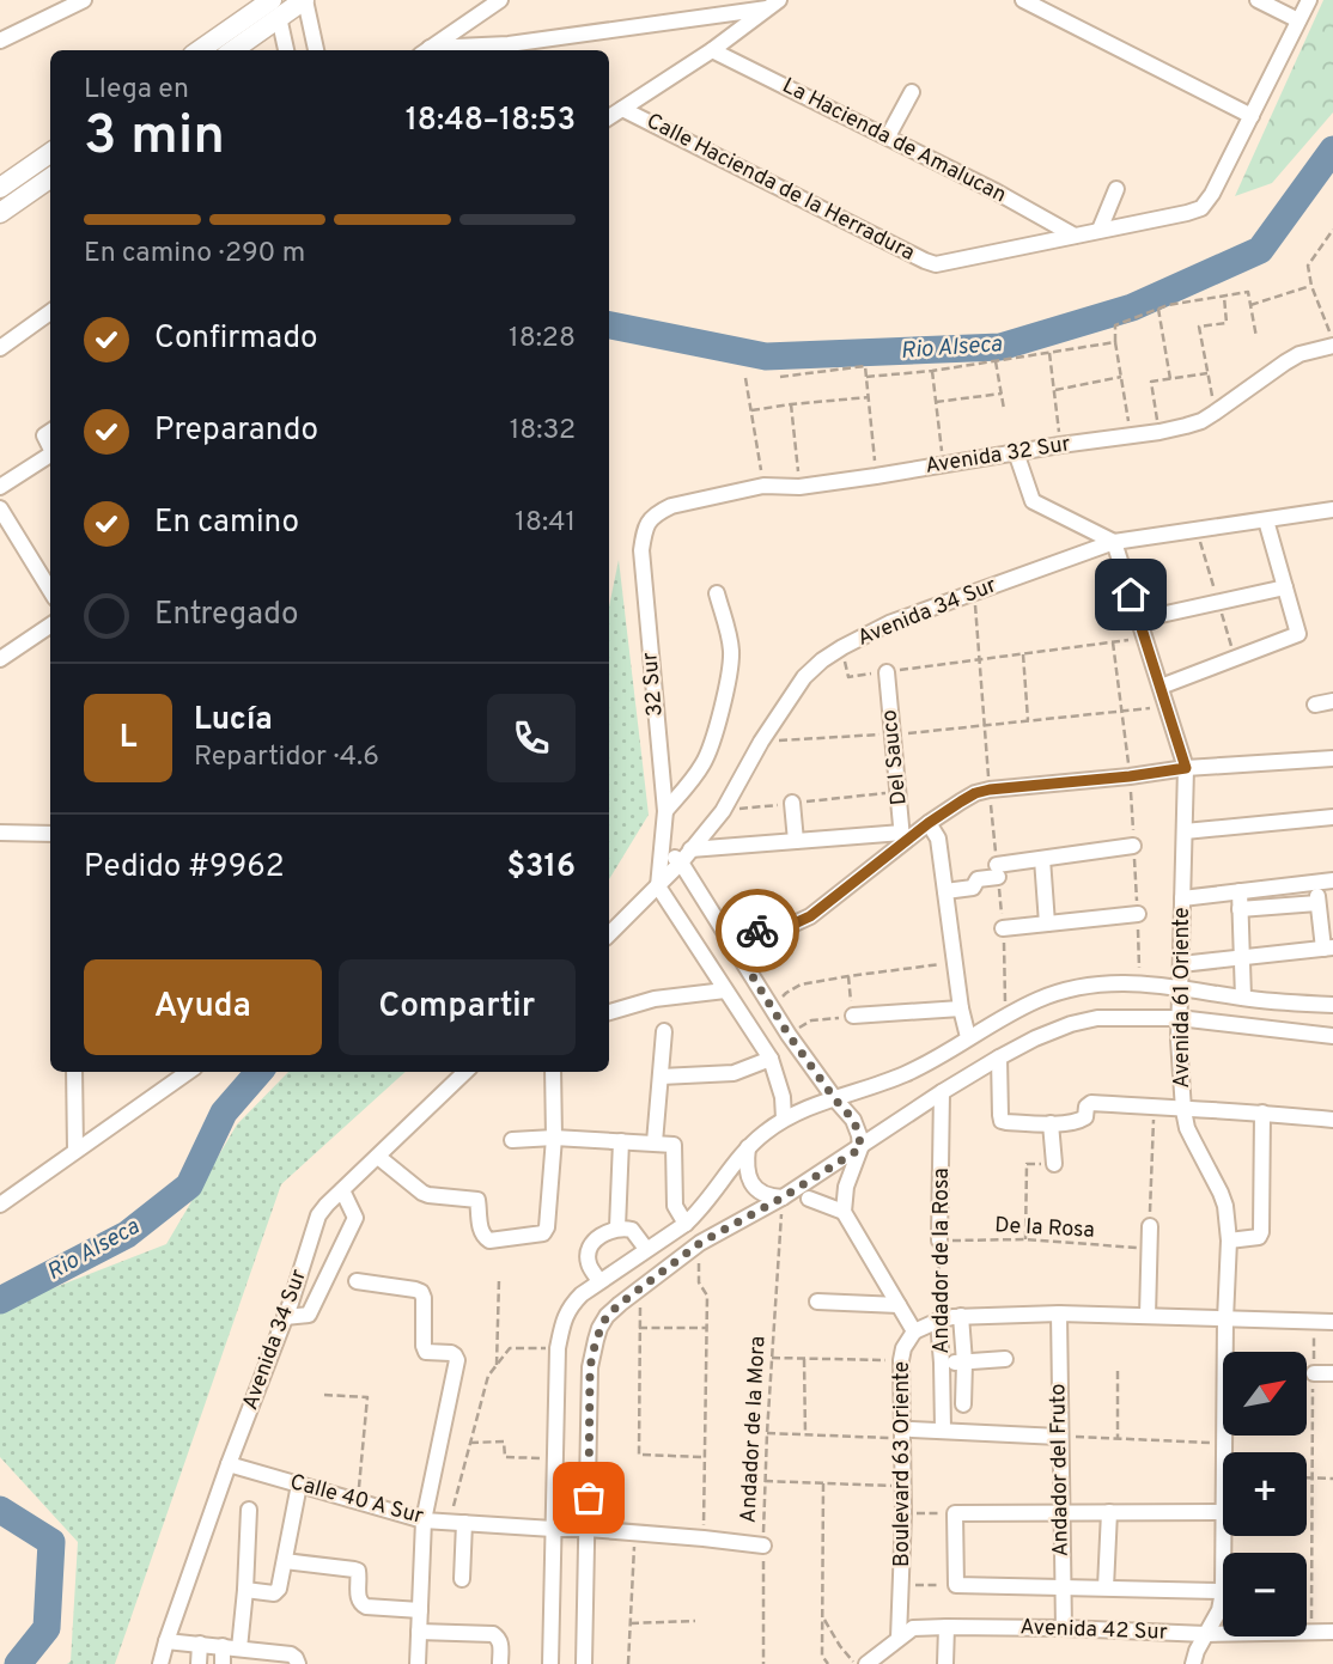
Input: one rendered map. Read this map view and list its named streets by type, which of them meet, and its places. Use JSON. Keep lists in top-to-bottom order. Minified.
{"streets":{"street":["La Hacienda de Amalucan","Calle Hacienda de la Herradura","Avenida 32 Sur","Avenida 34 Sur","32 Sur","Del Sauco","Avenida 61 Oriente","Andador de la Rosa","Boulevard 63 Oriente","Andador del Fruto","Calle 40 A Sur","Avenida 42 Sur"],"path":["De la Rosa","Andador de la Mora"]},"crossings":[["La Hacienda de Amalucan","Calle Hacienda de la Herradura"],["Avenida 32 Sur","32 Sur"],["Avenida 34 Sur","32 Sur"],["Avenida 34 Sur","Avenida 61 Oriente"],["Avenida 34 Sur","Calle 40 A Sur"],["Avenida 61 Oriente","Avenida 42 Sur"],["De la Rosa","Andador de la Rosa"],["Andador de la Mora","Calle 40 A Sur"],["Boulevard 63 Oriente","Avenida 42 Sur"],["Andador del Fruto","Avenida 42 Sur"]],"water":["Rio Alseca"],"north":"top right","page":{"heading":["3 min","Llega en","18:48–18:53"],"panel":["Lucía","Repartidor · 4.6","Pedido #9962","$316"],"bar":"En camino · 290 m","list":[["Confirmado","18:28"],["Preparando","18:32"],["En camino","18:41"],"Entregado"],"round":"L","buttons":["Ayuda","Compartir"],"map_buttons":["+","−"]}}
